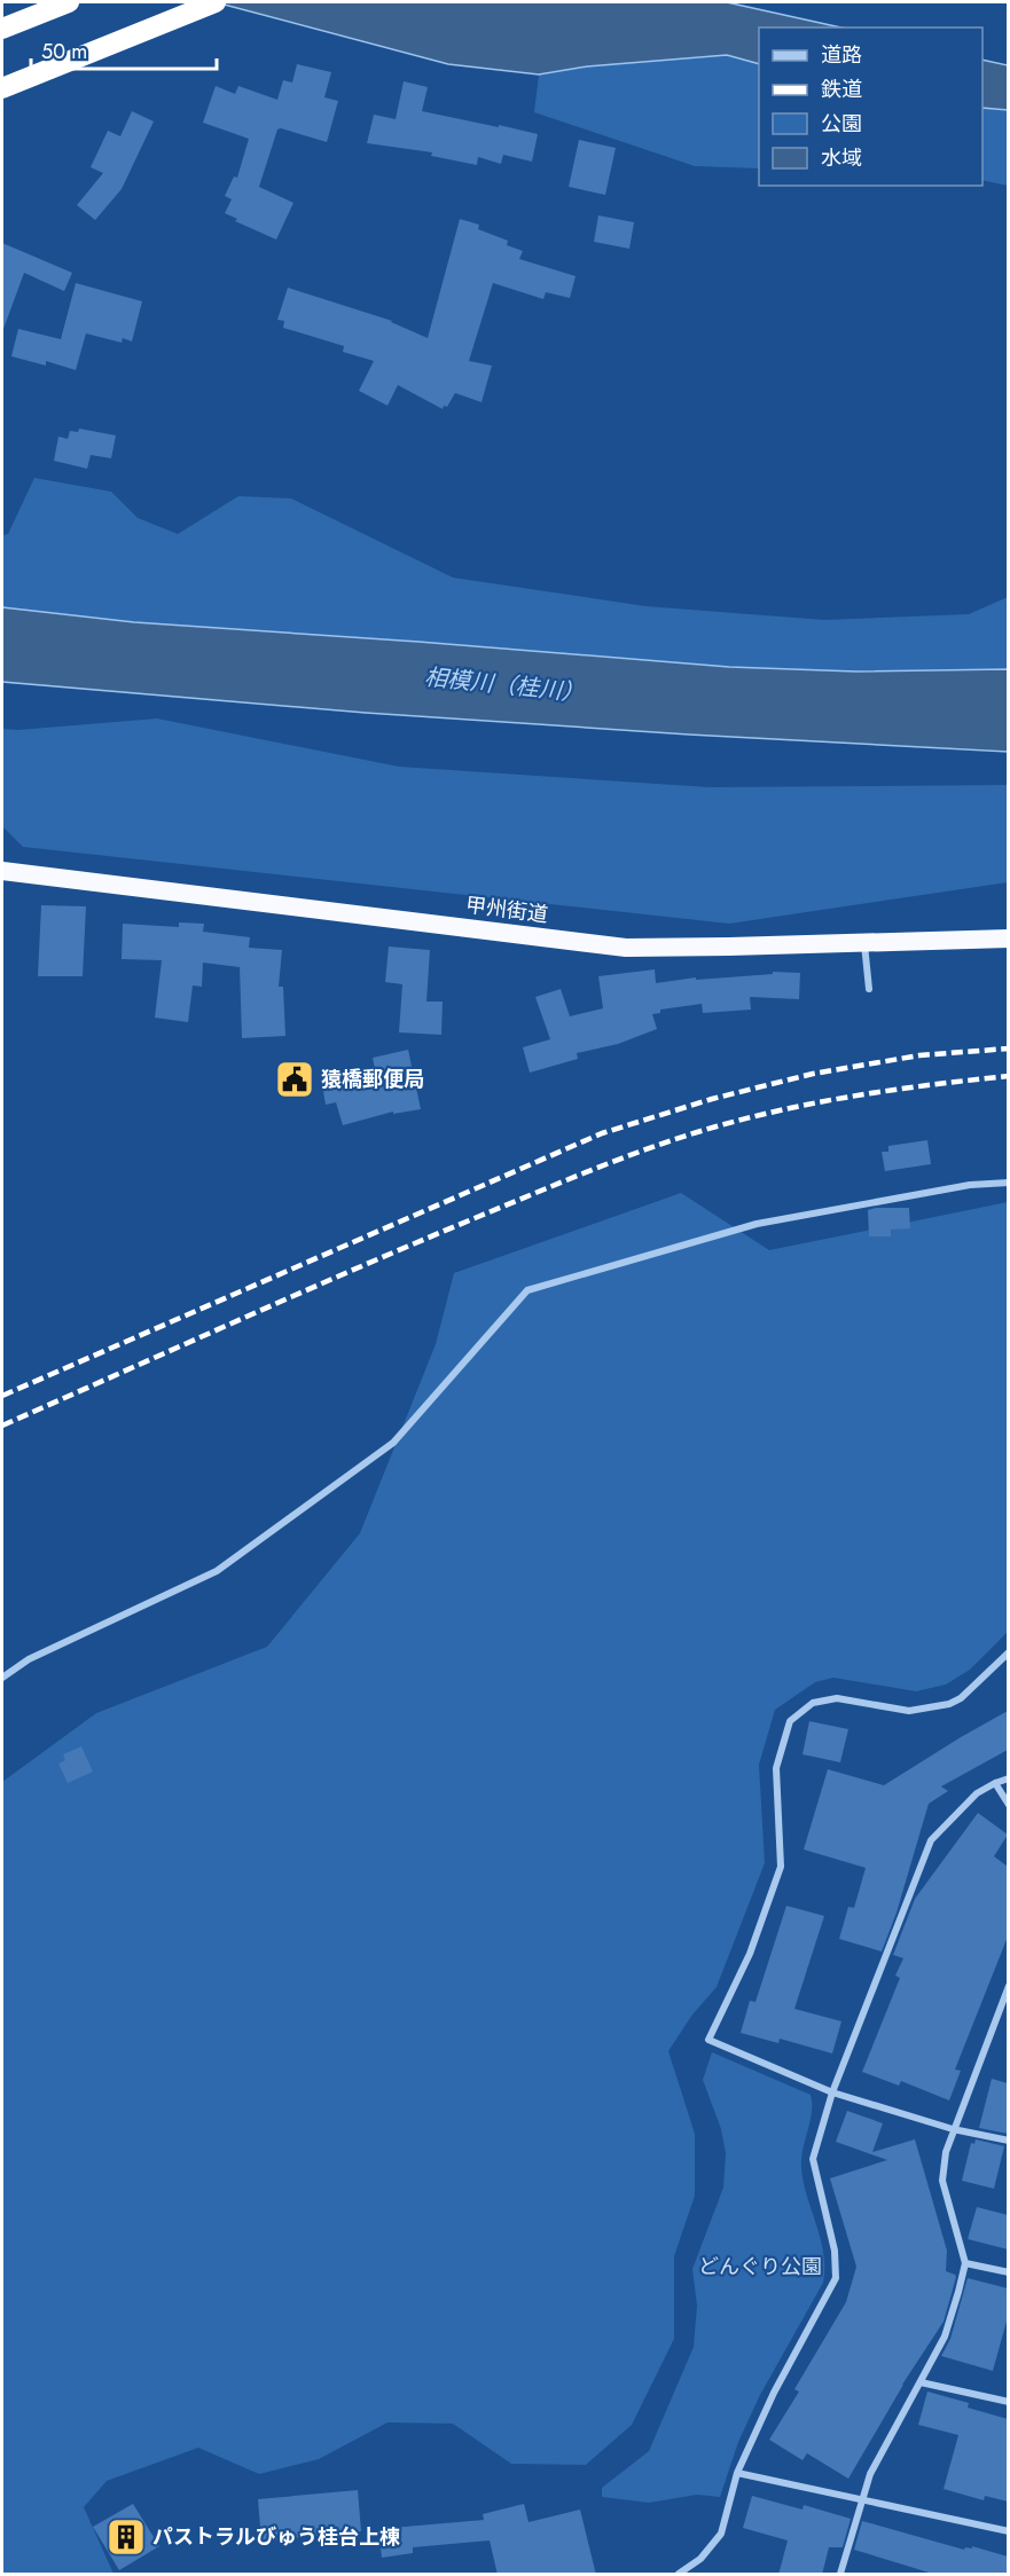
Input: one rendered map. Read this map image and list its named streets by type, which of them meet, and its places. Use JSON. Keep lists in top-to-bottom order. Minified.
{"streets":{"highway":["甲州街道"]},"water":["相模川（桂川）"],"parks":["どんぐり公園"],"places":{"public building":["猿橋郵便局"],"building":["パストラルびゅう桂台上棟"]},"legend":["道路","鉄道","公園","水域"],"scale_bar":"50 m"}
